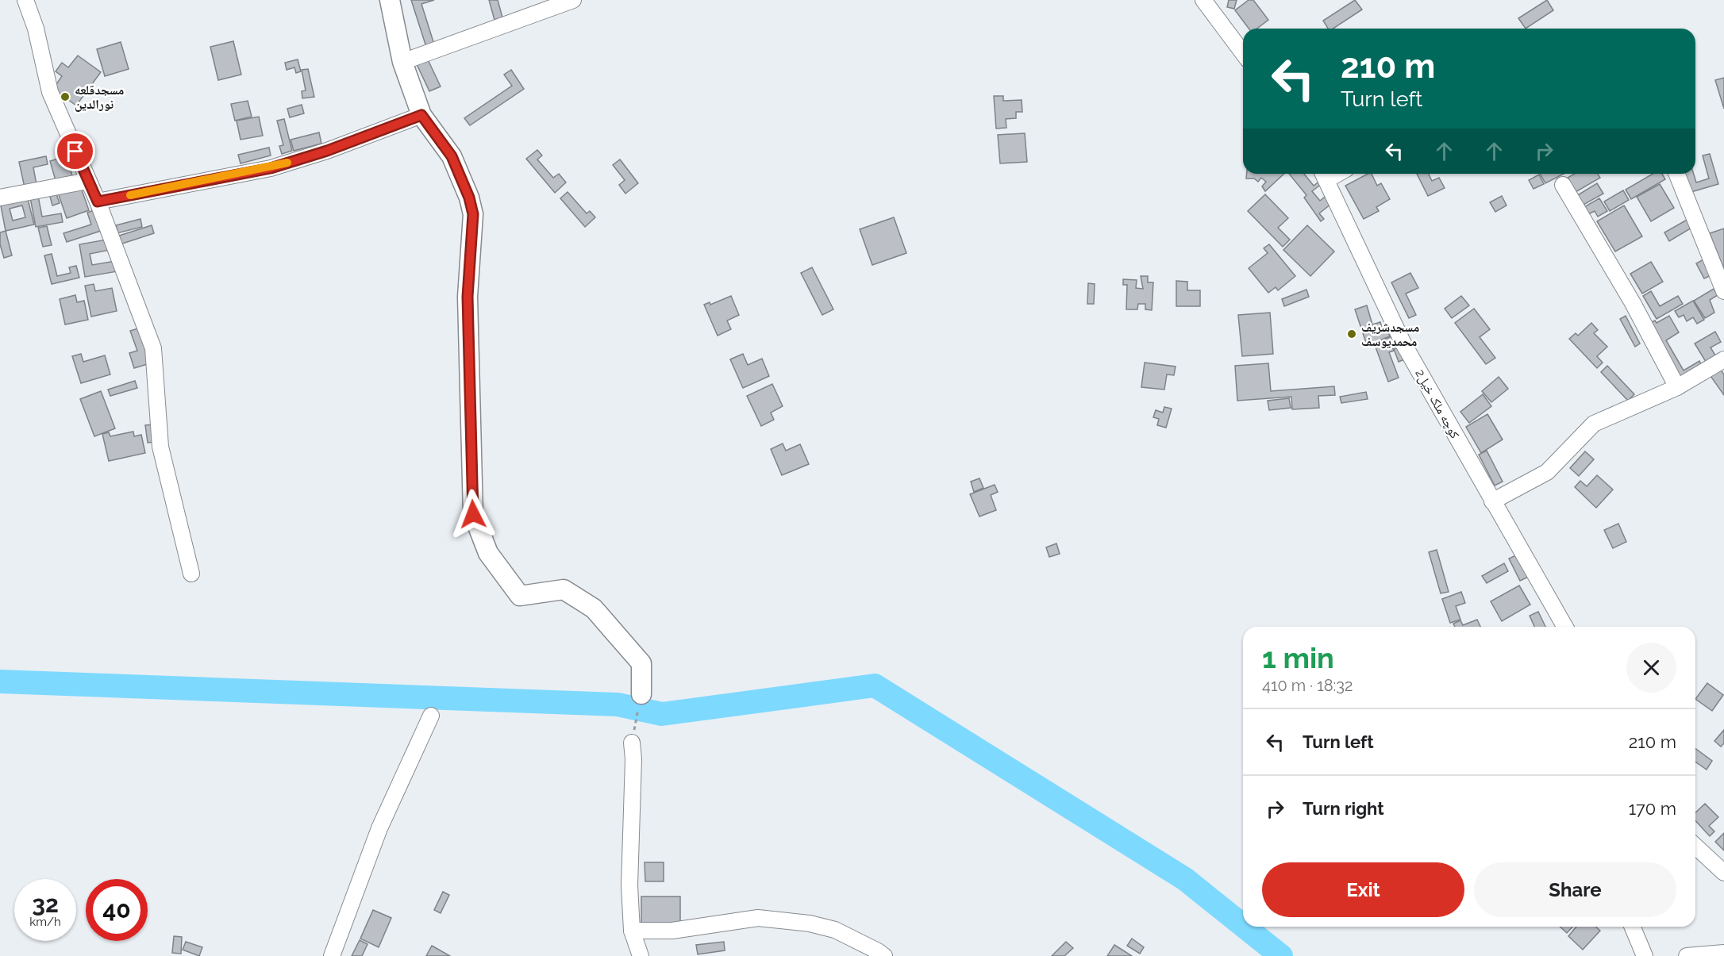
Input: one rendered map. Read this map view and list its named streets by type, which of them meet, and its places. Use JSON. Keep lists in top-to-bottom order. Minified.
{"streets":{"street":["کوچه ملک خیل2"]},"places":["مسجدقلعه نورالدین","مسجدشریف محمدیوسف"],"page":{"turn":["210 m","Turn left"],"heading":["1 min","410 m · 18:32"],"list":[{"name":"Turn left","value":"210 m"},{"name":"Turn right","value":"170 m"}],"buttons":["Exit","Share"],"speed":"32 km/h","limit":"40"}}
